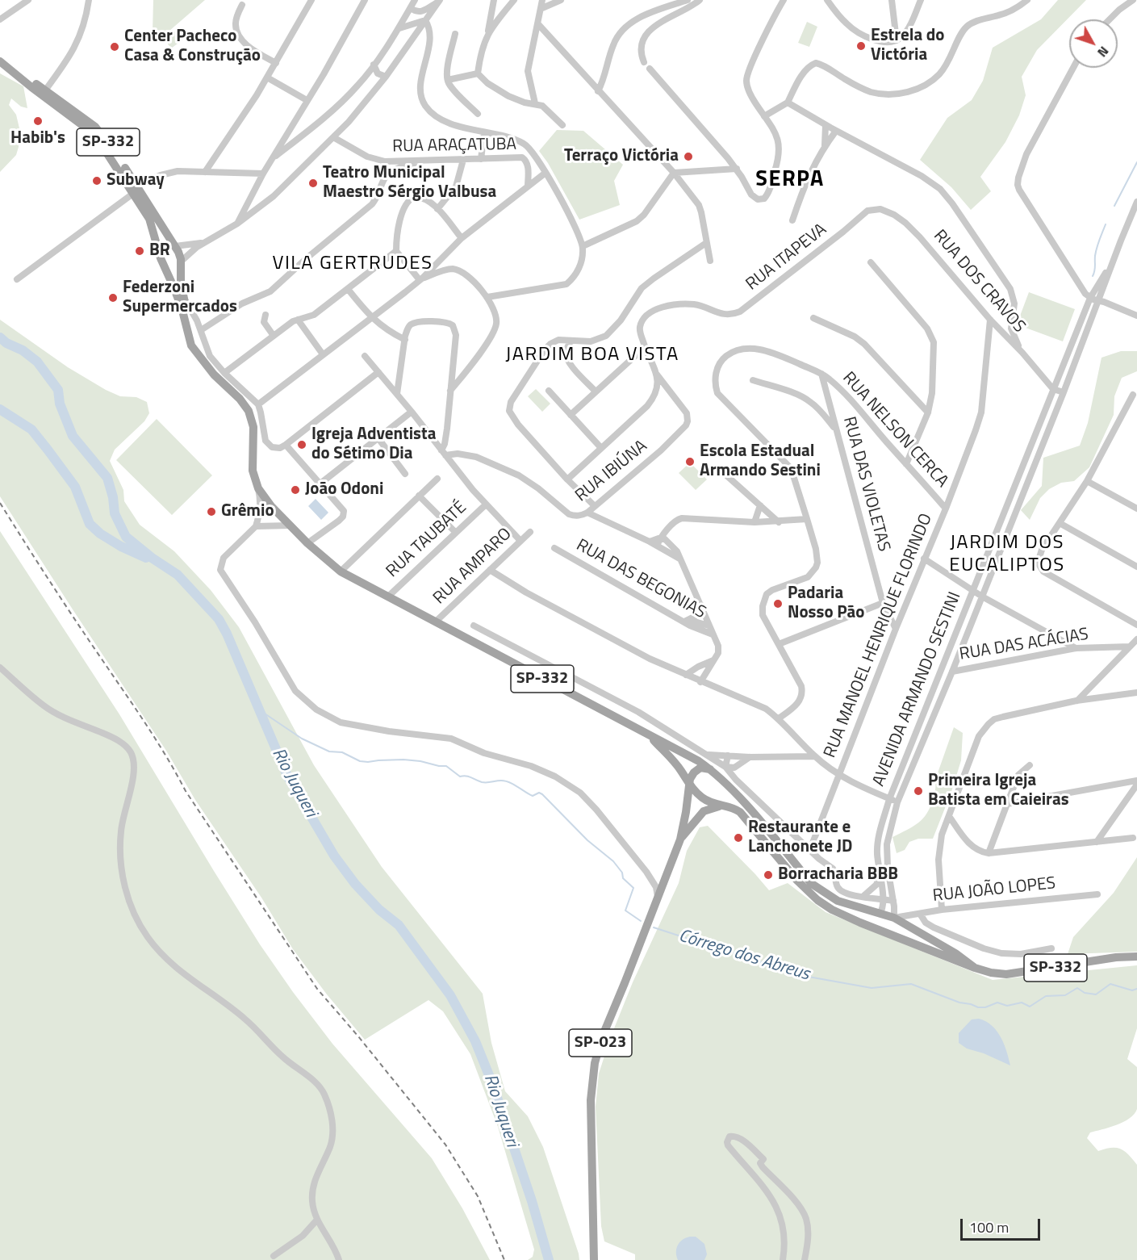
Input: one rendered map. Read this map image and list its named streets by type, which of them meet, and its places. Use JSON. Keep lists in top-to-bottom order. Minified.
{"streets":{"main road":["SP-332","SP-023"],"street":["RUA ARAÇATUBA","RUA ITAPEVA","RUA DOS CRAVOS","RUA NELSON CERCA","RUA IBIÚNA","RUA DAS VIOLETAS","RUA TAUBATÉ","RUA AMPARO","RUA DAS BEGONIAS","RUA MANOEL HENRIQUE FLORINDO","RUA DAS ACÁCIAS","AVENIDA ARMANDO SESTINI","RUA JOÃO LOPES"]},"crossings":[["SP-332","RUA TAUBATÉ"],["SP-332","RUA AMPARO"],["SP-332","AVENIDA ARMANDO SESTINI"],["SP-332","RUA JOÃO LOPES"],["SP-332","SP-023"],["RUA ITAPEVA","RUA DOS CRAVOS"],["RUA ITAPEVA","RUA IBIÚNA"],["RUA DOS CRAVOS","RUA MANOEL HENRIQUE FLORINDO"],["RUA DOS CRAVOS","AVENIDA ARMANDO SESTINI"],["RUA NELSON CERCA","RUA DAS VIOLETAS"],["RUA NELSON CERCA","RUA MANOEL HENRIQUE FLORINDO"],["RUA DAS VIOLETAS","RUA MANOEL HENRIQUE FLORINDO"],["RUA DAS ACÁCIAS","AVENIDA ARMANDO SESTINI"],["AVENIDA ARMANDO SESTINI","RUA JOÃO LOPES"]],"districts":["SERPA","VILA GERTRUDES","JARDIM BOA VISTA","JARDIM DOS EUCALIPTOS"],"water":["Rio Juqueri","Córrego dos Abreus"],"places":["Estrela do Victória","Center Pacheco Casa & Construção","Habib's","Terraço Victória","Subway","Teatro Municipal Maestro Sérgio Valbusa","BR","Federzoni Supermercados","Igreja Adventista do Sétimo Dia","Escola Estadual Armando Sestini","João Odoni","Grêmio","Padaria Nosso Pão","Primeira Igreja Batista em Caieiras","Restaurante e Lanchonete JD","Borracharia BBB"],"scale_bar":"100 m","north":"bottom right"}
